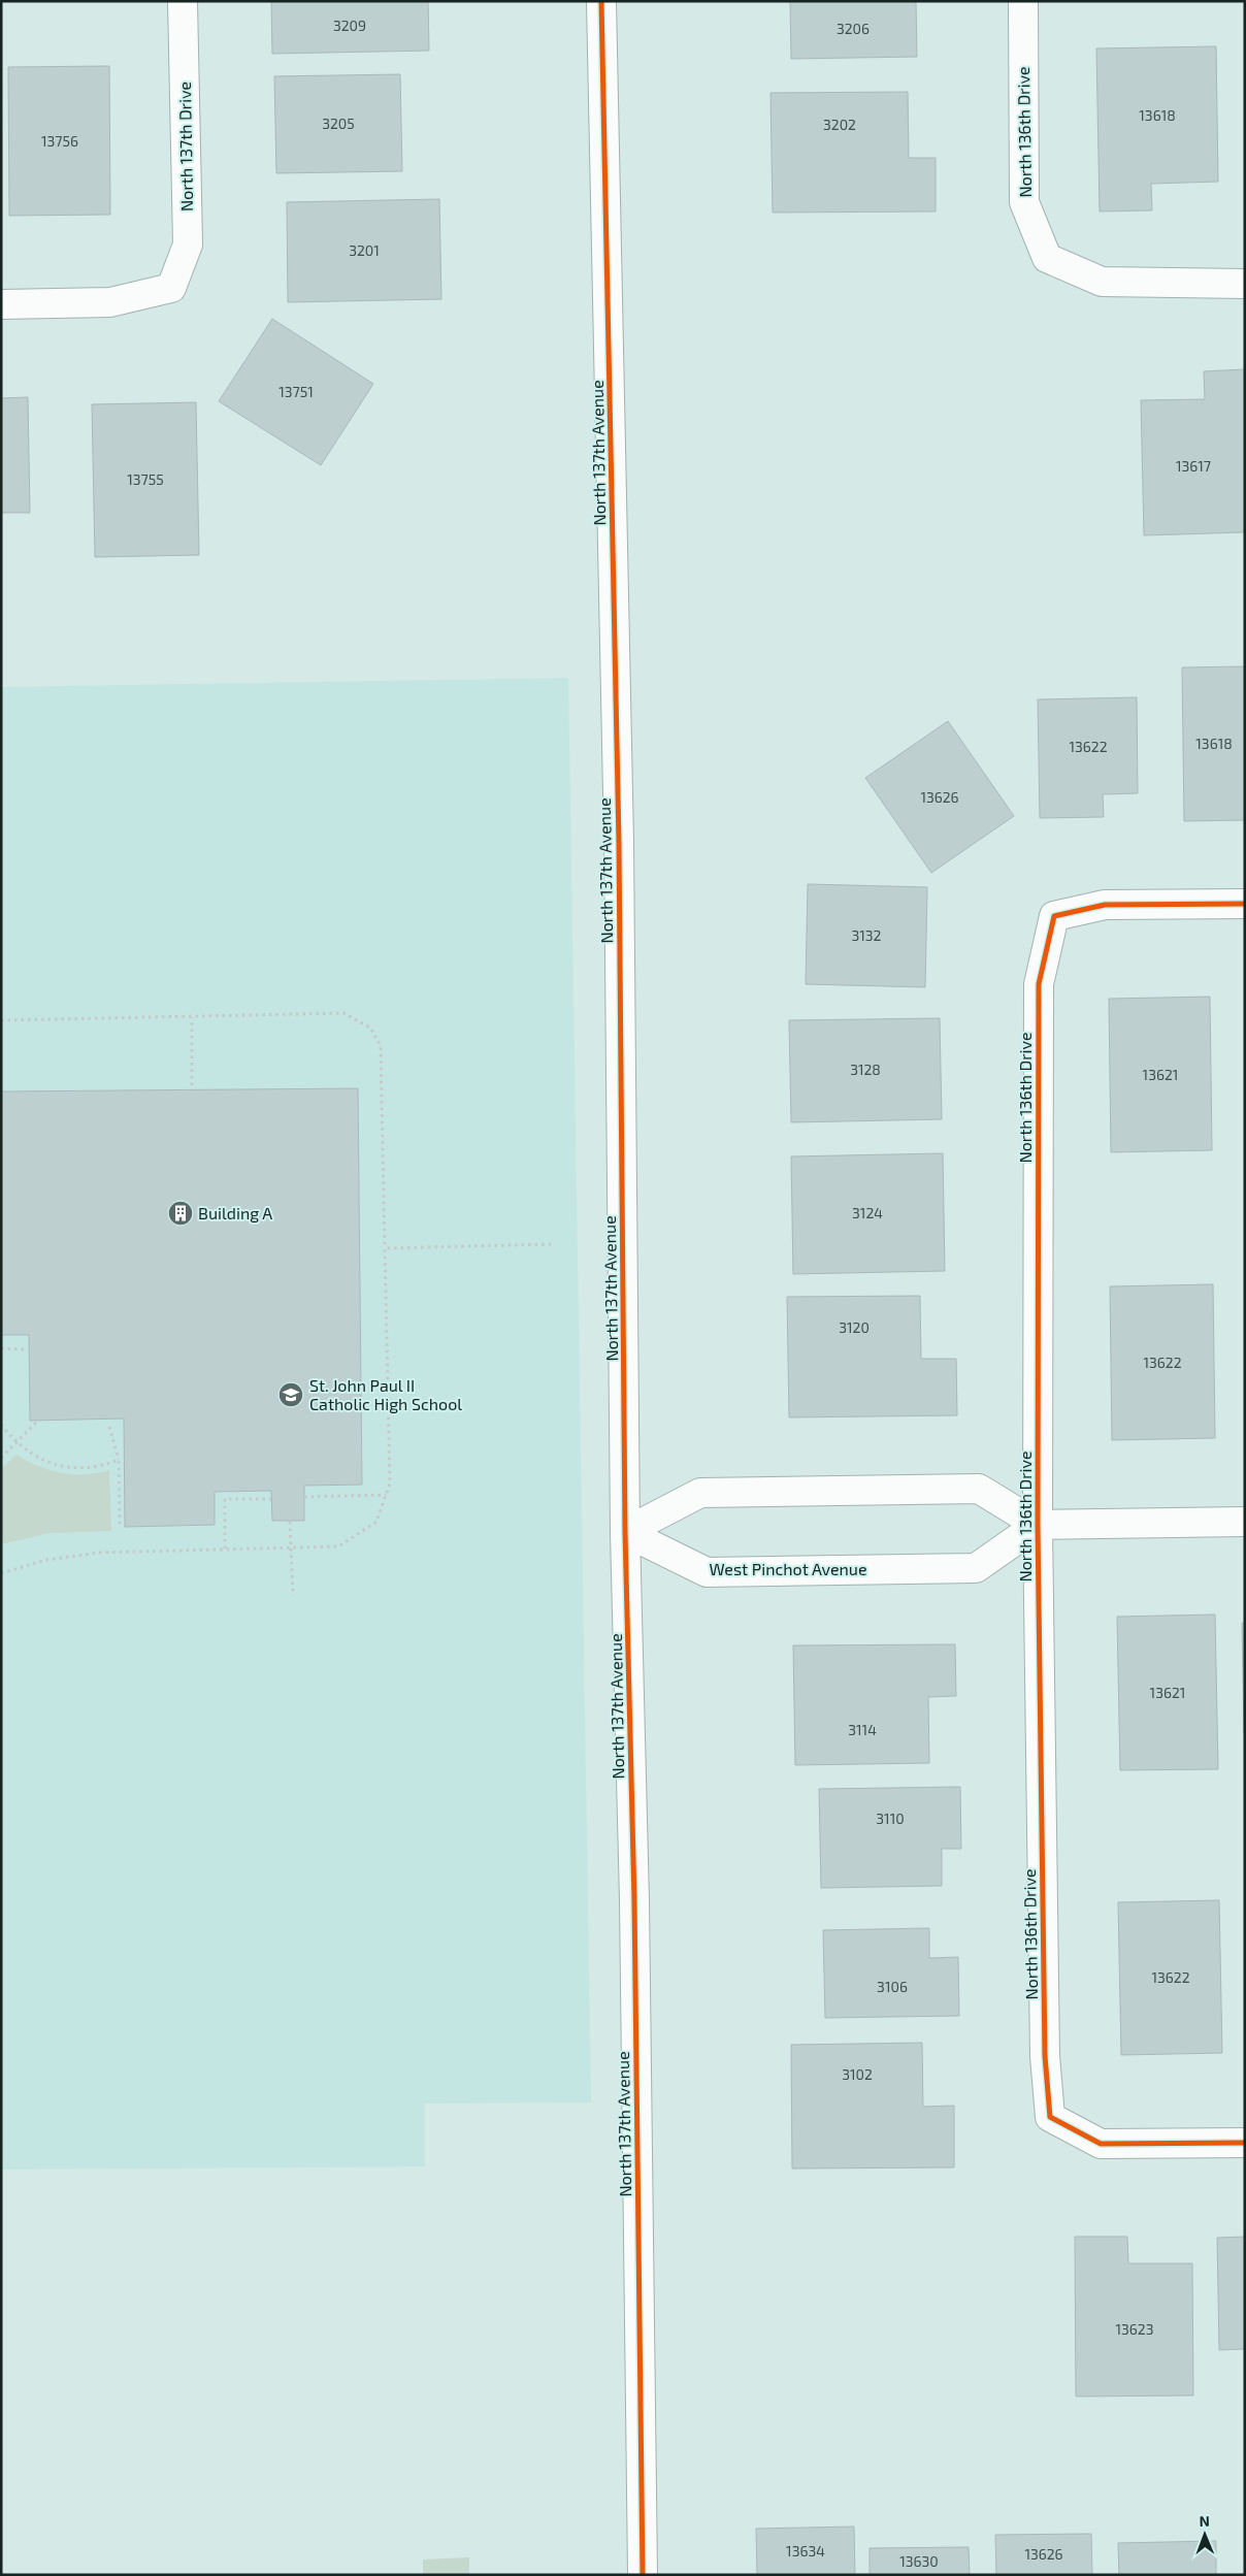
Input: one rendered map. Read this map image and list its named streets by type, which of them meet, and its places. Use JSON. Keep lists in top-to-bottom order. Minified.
{"streets":{"street":["North 136th Drive","North 137th Drive","North 137th Avenue","West Pinchot Avenue"]},"crossings":[["North 136th Drive","West Pinchot Avenue"],["North 137th Avenue","West Pinchot Avenue"]],"places":{"building":["Building A"],"school or university":["St. John Paul II Catholic High School"]},"house_numbers":["3209","3206","13618","3205","3202","13756","3201","13751","13617","13755","13618","13622","13626","3132","3128","13621","3124","3120","13622","13621","3114","3110","13622","3106","3102","13623","13634","13626","13630"],"north":"top"}
